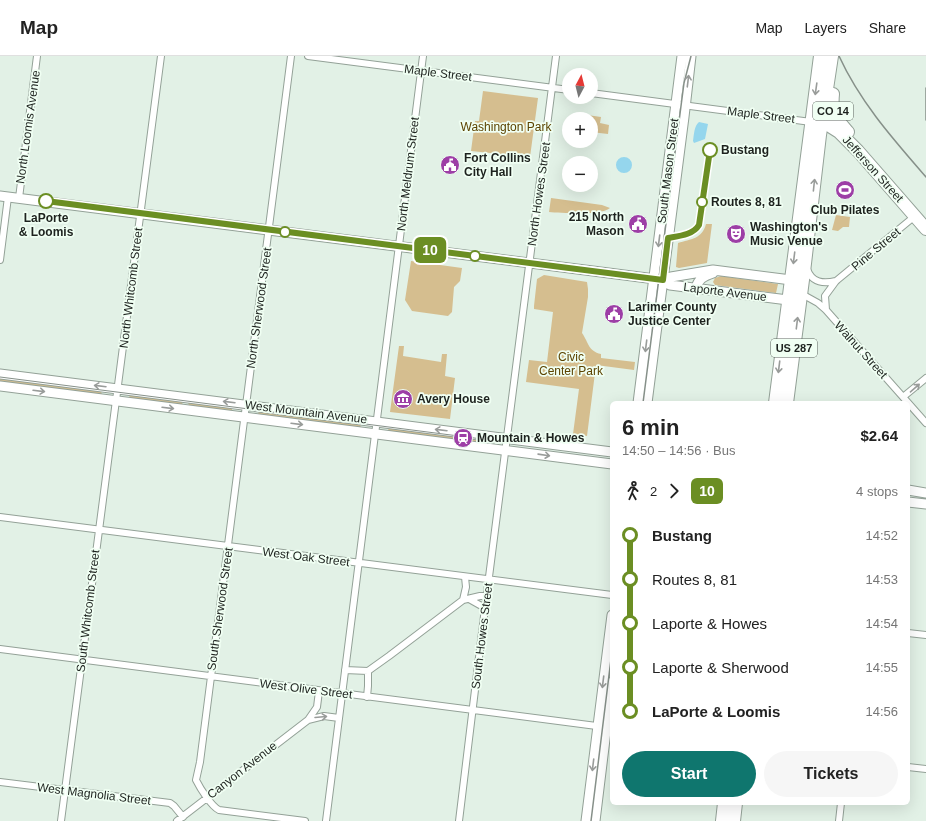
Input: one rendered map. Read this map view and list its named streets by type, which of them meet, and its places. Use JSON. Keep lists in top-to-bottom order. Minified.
{"streets":{"highway":["CO 14","Jefferson Street","US 287"],"street":["Maple Street","North Loomis Avenue","North Meldrum Street","North Howes Street","Pine Street","North Whitcomb Street","Laporte Avenue","North Sherwood Street","Walnut Street","West Mountain Avenue","West Oak Street","South Sherwood Street","South Whitcomb Street","South Howes Street","West Olive Street","Canyon Avenue","West Magnolia Street"]},"crossings":[["Maple Street","Jefferson Street"],["Maple Street","North Meldrum Street"],["Maple Street","North Howes Street"],["Maple Street","US 287"],["CO 14","Jefferson Street"],["CO 14","US 287"],["North Loomis Avenue","Laporte Avenue"],["Jefferson Street","Pine Street"],["Jefferson Street","US 287"],["North Meldrum Street","Laporte Avenue"],["North Meldrum Street","West Mountain Avenue"],["North Meldrum Street","West Oak Street"],["North Meldrum Street","West Olive Street"],["North Meldrum Street","Canyon Avenue"],["North Howes Street","Laporte Avenue"],["North Howes Street","West Mountain Avenue"],["North Howes Street","South Howes Street"],["Pine Street","Walnut Street"],["North Whitcomb Street","Laporte Avenue"],["North Whitcomb Street","West Mountain Avenue"],["North Whitcomb Street","South Whitcomb Street"],["Laporte Avenue","North Sherwood Street"],["Laporte Avenue","US 287"],["North Sherwood Street","West Mountain Avenue"],["North Sherwood Street","South Sherwood Street"],["US 287","Walnut Street"],["West Mountain Avenue","South Sherwood Street"],["West Mountain Avenue","South Whitcomb Street"],["West Mountain Avenue","South Howes Street"],["West Oak Street","South Sherwood Street"],["West Oak Street","South Whitcomb Street"],["West Oak Street","South Howes Street"],["South Sherwood Street","West Olive Street"],["South Sherwood Street","Canyon Avenue"],["South Whitcomb Street","West Olive Street"],["South Whitcomb Street","West Magnolia Street"],["South Howes Street","West Olive Street"],["West Olive Street","Canyon Avenue"],["Canyon Avenue","West Magnolia Street"]],"parks":["Washington Park","Civic Center Park"],"places":{"other":["Bustang","LaPorte & Loomis","Routes 8, 81"],"public building":["Fort Collins City Hall","215 North Mason","Larimer County Justice Center"],"sports":["Club Pilates"],"theatre":["Washington's Music Venue"],"museum":["Avery House"],"station":["Mountain & Howes"]},"lines":["bus line 10"],"north":"top","page":{"header":"Map","nav":["Map","Layers","Share"],"on_map":"10","map_buttons":["+","−"],"heading":["6 min","14:50 – 14:56 · Bus","$2.64"],"legs":["2","10","4 stops"],"list":[{"name":"Bustang","value":"14:52"},{"name":"Routes 8, 81","value":"14:53"},{"name":"Laporte & Howes","value":"14:54"},{"name":"Laporte & Sherwood","value":"14:55"},{"name":"LaPorte & Loomis","value":"14:56"}],"buttons":["Start","Tickets"]}}
